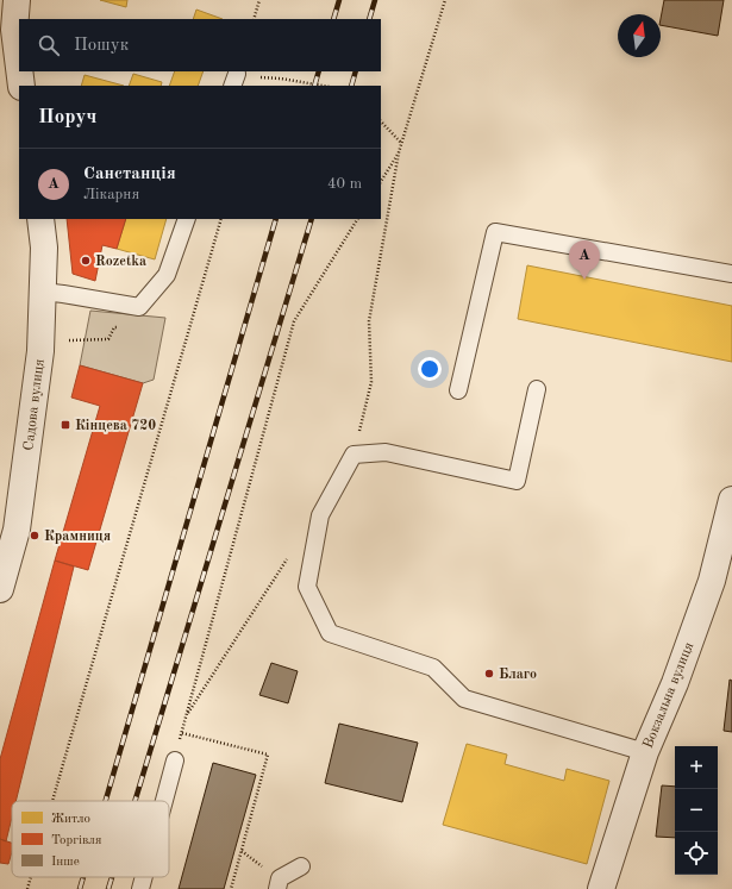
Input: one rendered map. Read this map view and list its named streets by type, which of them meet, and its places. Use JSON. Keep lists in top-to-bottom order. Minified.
{"streets":{"street":["Садова вулиця","Вокзальна вулиця"]},"places":{"other":["Rozetka","Крамниця","Благо"],"transit":["Кінцева 720"]},"legend":["Житло","Торгівля","Інше"],"north":"top","page":{"search":"Пошук","heading":"Поруч","list":[{"mark":"A","name":"Санстанція","note":"Лікарня","value":"40 m"}],"pins":"A","map_buttons":["+","−"]}}
